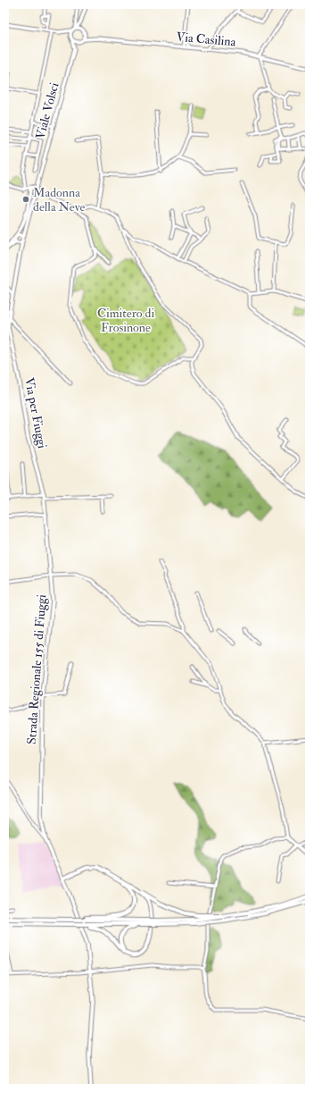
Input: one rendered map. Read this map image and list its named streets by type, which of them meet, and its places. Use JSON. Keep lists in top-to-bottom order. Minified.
{"streets":{"main road":["Via Casilina","Viale Volsci","Via per Fiuggi","Strada Regionale 155 di Fiuggi"]},"crossings":[["Via Casilina","Viale Volsci"],["Via per Fiuggi","Strada Regionale 155 di Fiuggi"]],"parks":["Cimitero di Frosinone"],"places":["Madonna della Neve"]}
